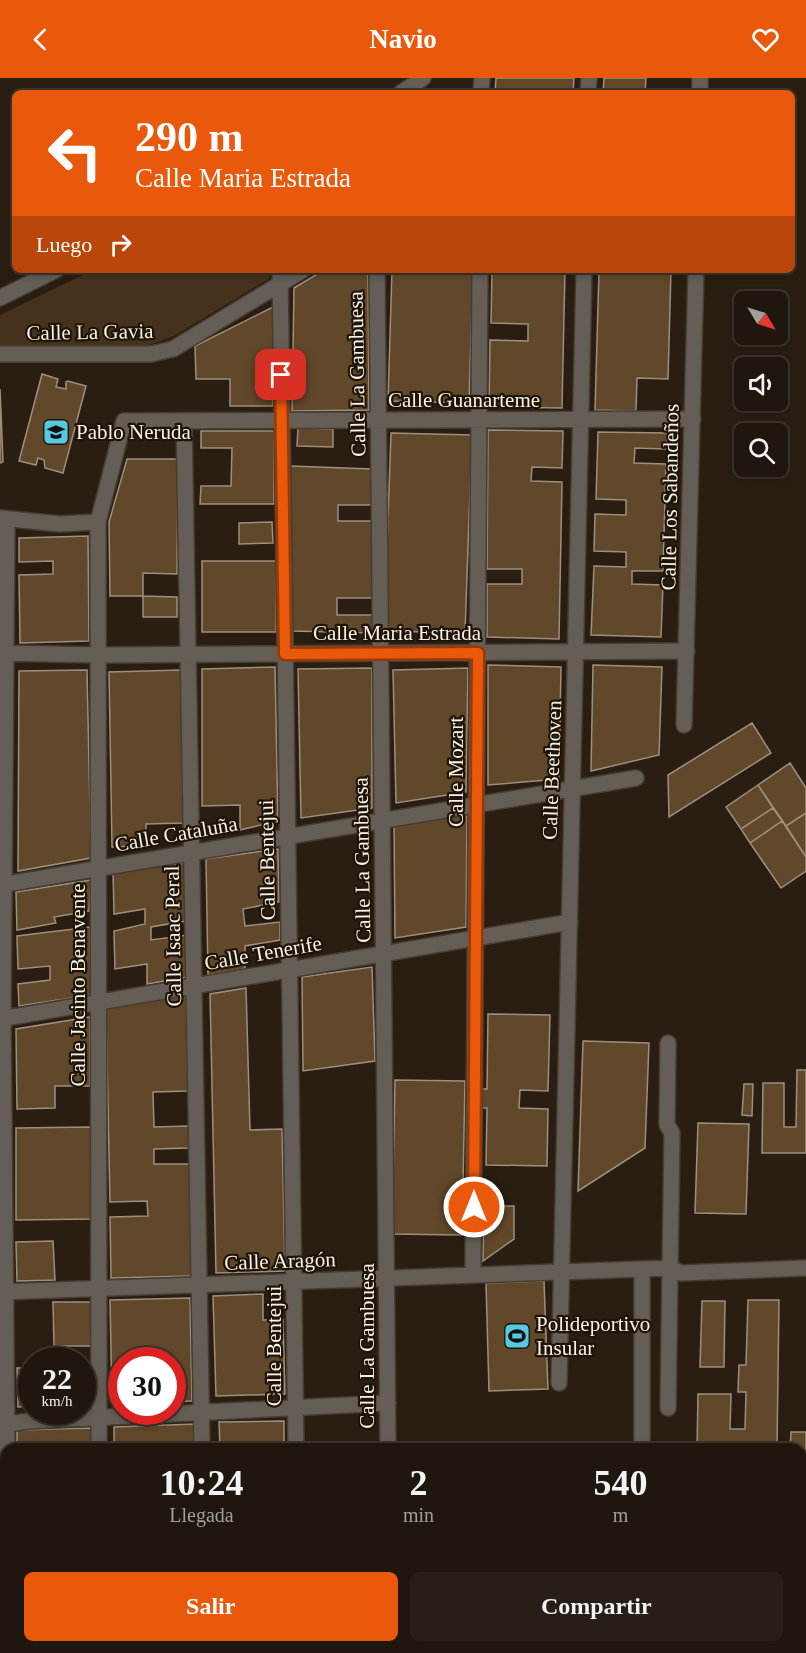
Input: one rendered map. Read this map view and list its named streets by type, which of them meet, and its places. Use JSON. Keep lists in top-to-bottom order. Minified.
{"streets":{"street":["Calle La Gavia","Calle La Gambuesa","Calle Guanarteme","Calle Los Sabandeños","Calle Maria Estrada","Calle Beethoven","Calle Mozart","Calle Cataluña","Calle Bentejui","Calle Isaac Peral","Calle Tenerife","Calle Jacinto Benavente","Calle Aragón"]},"crossings":[["Calle La Gavia","Calle Bentejui"],["Calle La Gambuesa","Calle Guanarteme"],["Calle La Gambuesa","Calle Maria Estrada"],["Calle La Gambuesa","Calle Cataluña"],["Calle La Gambuesa","Calle Tenerife"],["Calle La Gambuesa","Calle Aragón"],["Calle Guanarteme","Calle Los Sabandeños"],["Calle Guanarteme","Calle Beethoven"],["Calle Guanarteme","Calle Mozart"],["Calle Guanarteme","Calle Bentejui"],["Calle Guanarteme","Calle Isaac Peral"],["Calle Guanarteme","Calle Jacinto Benavente"],["Calle Los Sabandeños","Calle Maria Estrada"],["Calle Maria Estrada","Calle Beethoven"],["Calle Maria Estrada","Calle Mozart"],["Calle Maria Estrada","Calle Bentejui"],["Calle Maria Estrada","Calle Isaac Peral"],["Calle Maria Estrada","Calle Jacinto Benavente"],["Calle Beethoven","Calle Cataluña"],["Calle Beethoven","Calle Tenerife"],["Calle Beethoven","Calle Aragón"],["Calle Mozart","Calle Cataluña"],["Calle Mozart","Calle Tenerife"],["Calle Mozart","Calle Aragón"],["Calle Cataluña","Calle Bentejui"],["Calle Cataluña","Calle Isaac Peral"],["Calle Cataluña","Calle Jacinto Benavente"],["Calle Bentejui","Calle Tenerife"],["Calle Bentejui","Calle Aragón"],["Calle Isaac Peral","Calle Tenerife"],["Calle Isaac Peral","Calle Aragón"],["Calle Tenerife","Calle Jacinto Benavente"],["Calle Jacinto Benavente","Calle Aragón"]],"places":{"school or university":["Pablo Neruda"],"sports":["Polideportivo Insular"]},"north":"bottom right","page":{"header":"Navio","turn":["290 m","Calle Maria Estrada"],"then":"Luego","speed":"22 km/h","limit":"30","eta":["10:24","Llegada","2","min","540","m"],"buttons":["Salir","Compartir"]}}
